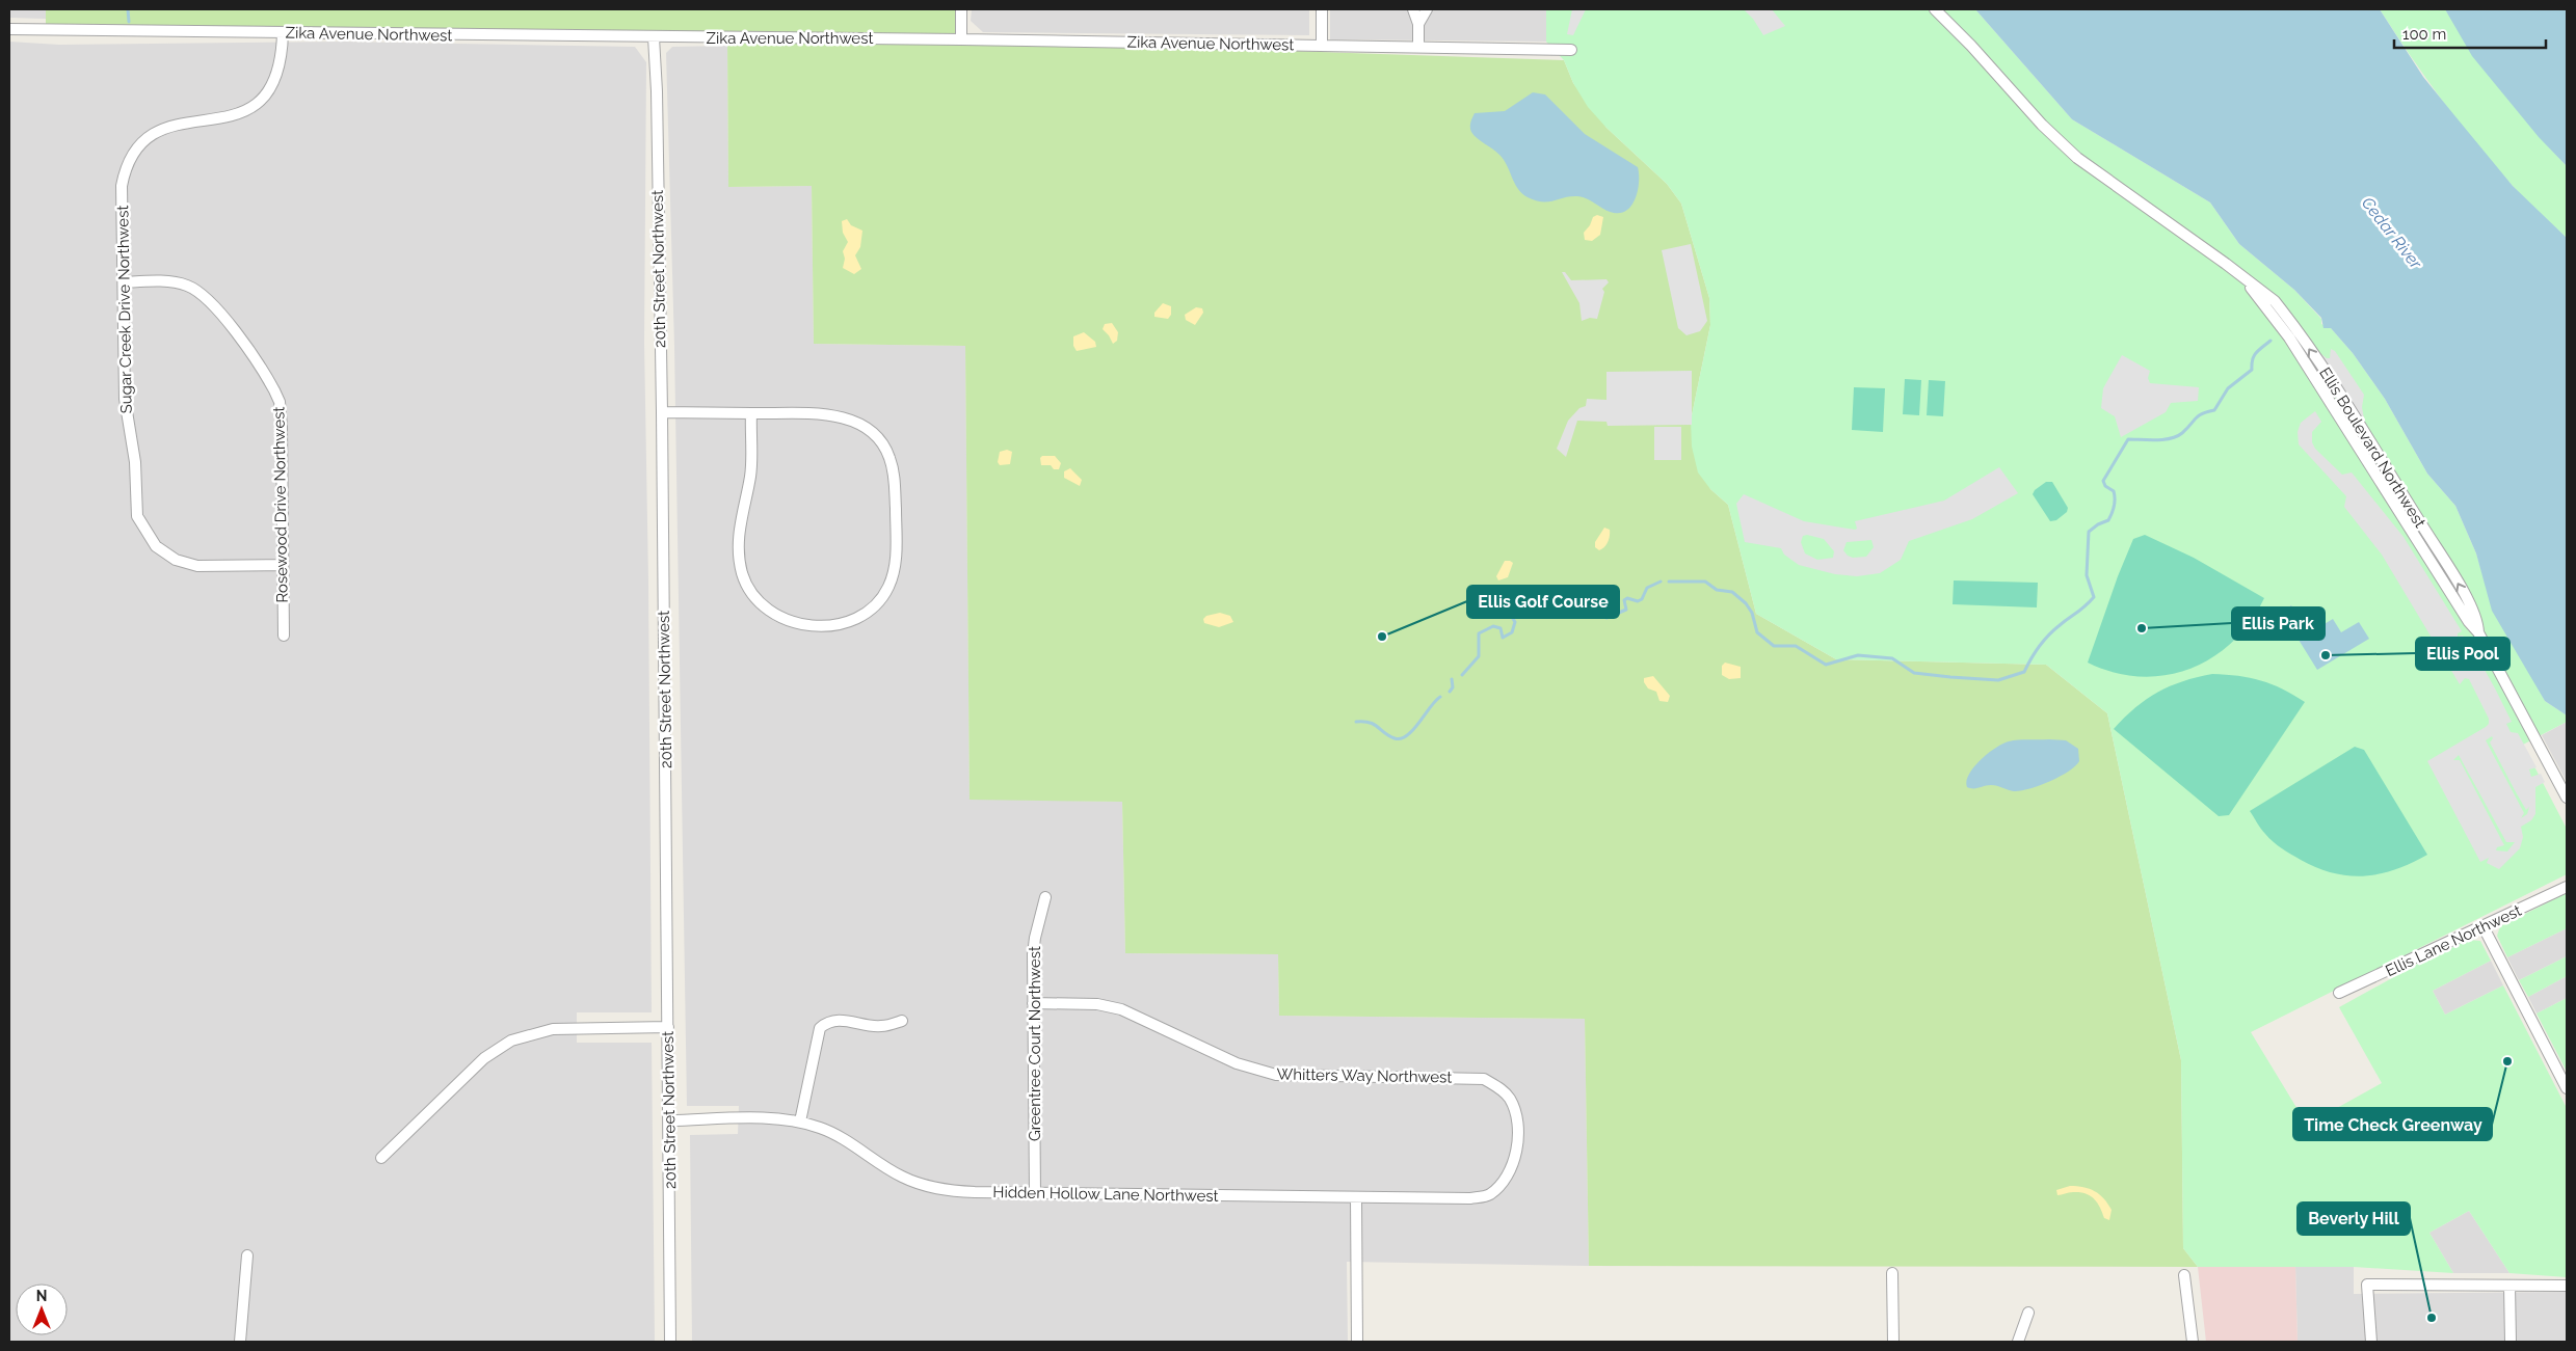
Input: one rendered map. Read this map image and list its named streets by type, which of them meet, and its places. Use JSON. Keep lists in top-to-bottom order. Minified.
{"streets":{"street":["Zika Avenue Northwest","20th Street Northwest","Sugar Creek Drive Northwest","Ellis Boulevard Northwest","Rosewood Drive Northwest","Ellis Lane Northwest","Greentree Court Northwest","Whitters Way Northwest","Hidden Hollow Lane Northwest"]},"crossings":[["Zika Avenue Northwest","20th Street Northwest"],["Zika Avenue Northwest","Sugar Creek Drive Northwest"],["20th Street Northwest","Hidden Hollow Lane Northwest"],["Sugar Creek Drive Northwest","Rosewood Drive Northwest"],["Greentree Court Northwest","Whitters Way Northwest"],["Greentree Court Northwest","Hidden Hollow Lane Northwest"],["Whitters Way Northwest","Hidden Hollow Lane Northwest"]],"water":["Cedar River"],"places":["Ellis Park","Ellis Golf Course","Ellis Pool","Time Check Greenway","Beverly Hill"],"scale_bar":"100 m","north":"top"}
